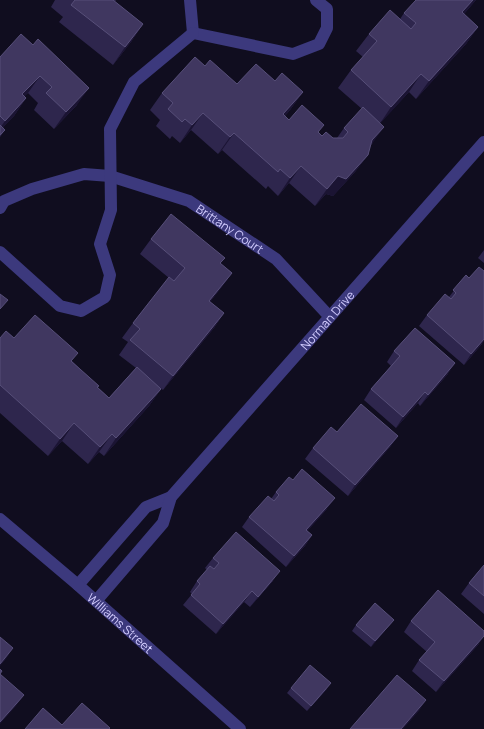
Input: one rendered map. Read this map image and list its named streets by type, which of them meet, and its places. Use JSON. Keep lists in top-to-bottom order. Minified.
{"streets":{"street":["Brittany Court","Norman Drive","Williams Street"]},"crossings":[["Brittany Court","Norman Drive"],["Norman Drive","Williams Street"]]}
